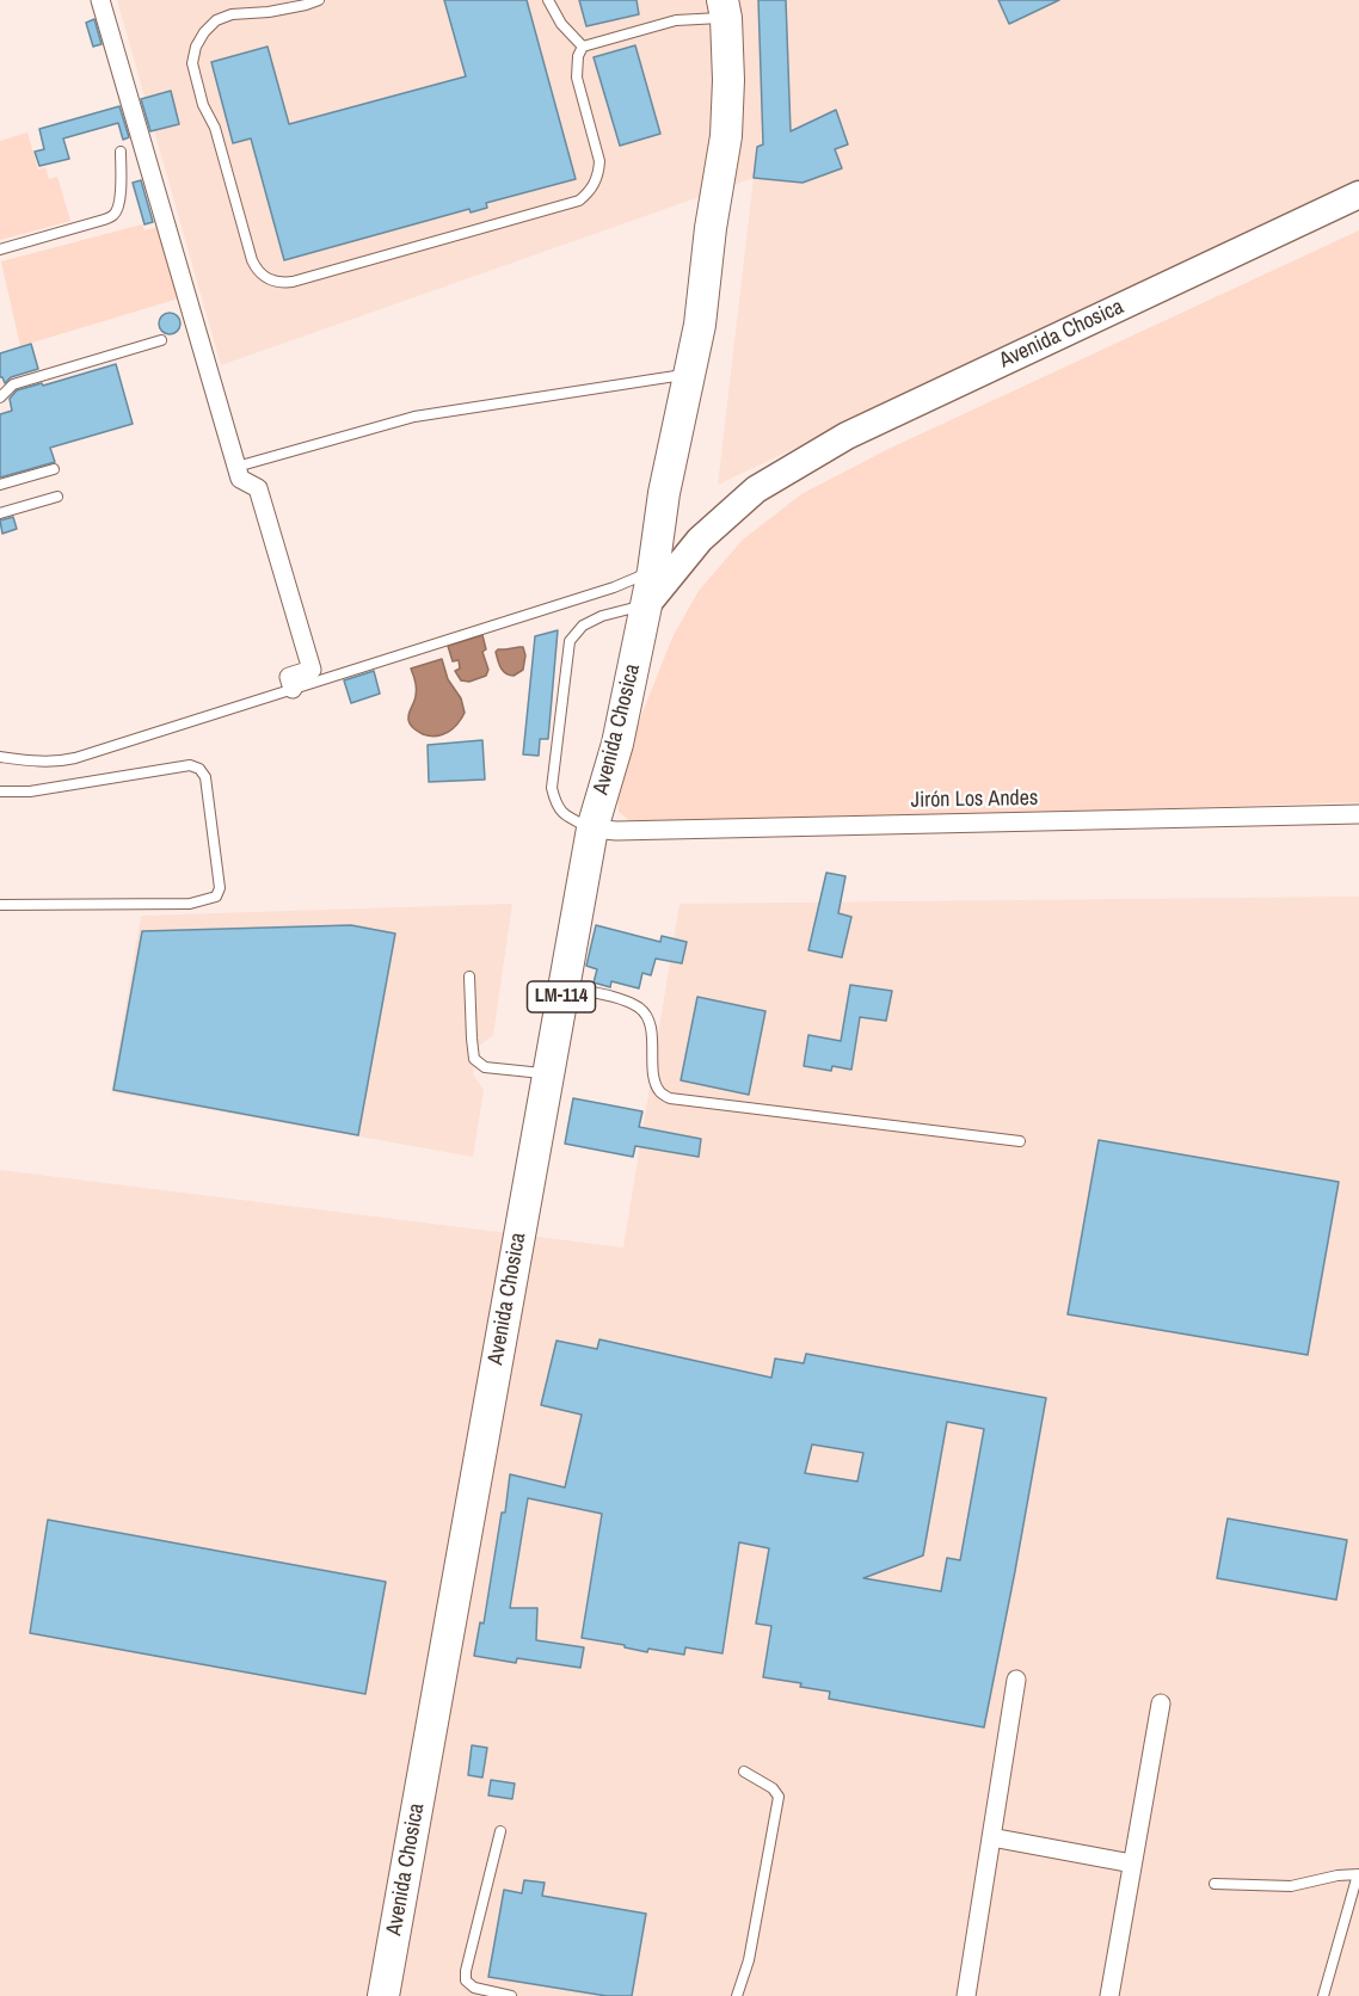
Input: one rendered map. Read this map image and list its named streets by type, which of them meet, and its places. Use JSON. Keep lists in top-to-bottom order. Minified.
{"streets":{"main road":["Avenida Chosica","LM-114"],"street":["Jirón Los Andes"]},"crossings":[["Avenida Chosica","Jirón Los Andes"]]}
